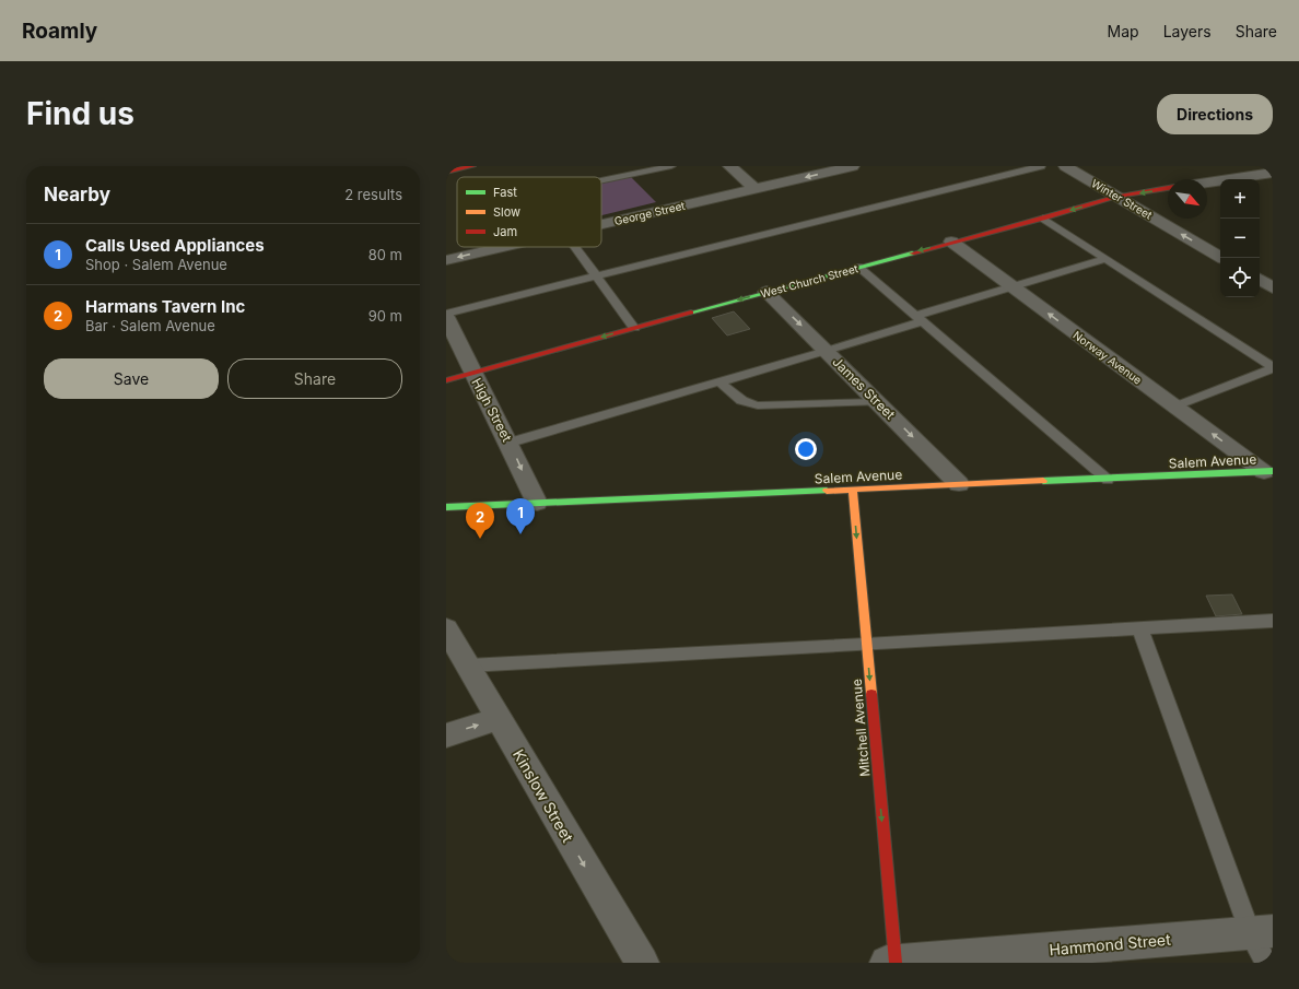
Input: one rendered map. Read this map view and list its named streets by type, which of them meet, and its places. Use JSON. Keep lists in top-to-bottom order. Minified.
{"streets":{"street":["Winter Street","George Street","West Church Street","Norway Avenue","James Street","High Street","Salem Avenue","Mitchell Avenue","Kinslow Street","Hammond Street"]},"crossings":[["Winter Street","West Church Street"],["West Church Street","Norway Avenue"],["West Church Street","James Street"],["West Church Street","High Street"],["Norway Avenue","Salem Avenue"],["James Street","Salem Avenue"],["High Street","Salem Avenue"],["Salem Avenue","Mitchell Avenue"],["Mitchell Avenue","Hammond Street"]],"one_way":["Winter Street","George Street","West Church Street","Norway Avenue","James Street","Mitchell Avenue","Kinslow Street"],"legend":["Fast","Slow","Jam"],"north":"bottom right","page":{"header":"Roamly","nav":["Map","Layers","Share"],"buttons":["Directions",["Save","Share"]],"title":"Find us","heading":["Nearby","2 results"],"map_buttons":["+","−"],"list":[{"mark":"1","name":"Calls Used Appliances","note":"Shop · Salem Avenue","value":"80 m"},{"mark":"2","name":"Harmans Tavern Inc","note":"Bar · Salem Avenue","value":"90 m"}],"pins":["1","2"]}}
